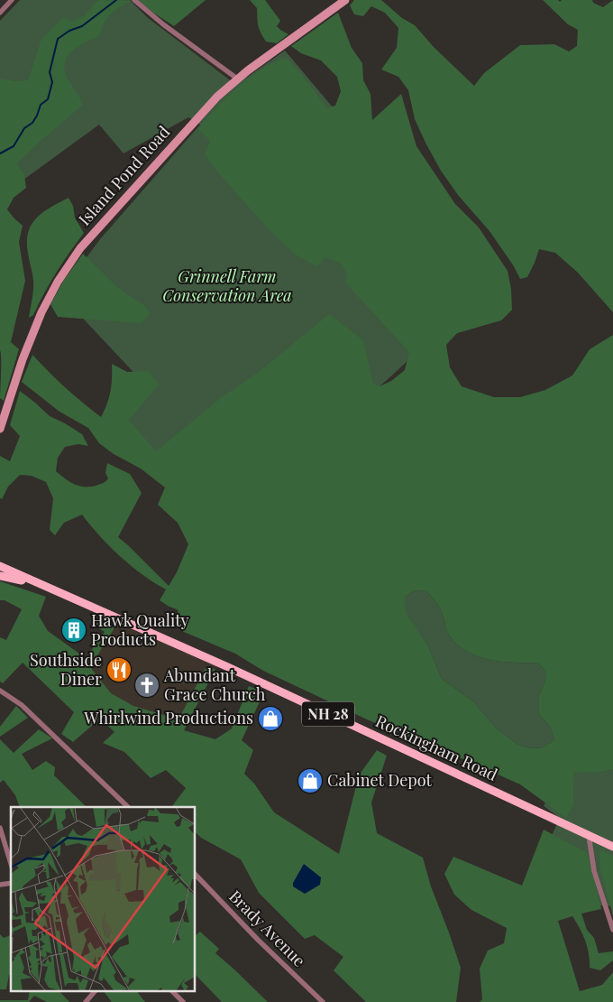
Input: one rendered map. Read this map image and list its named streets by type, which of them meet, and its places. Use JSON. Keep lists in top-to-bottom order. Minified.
{"streets":{"main road":["NH 28","Rockingham Road"],"street":["Island Pond Road","Brady Avenue"]},"crossings":[["NH 28","Rockingham Road"]],"parks":["Grinnell Farm Conservation Area"],"places":{"building":["Hawk Quality Products"],"restaurant":["Southside Diner"],"church":["Abundant Grace Church"],"shop":["Whirlwind Productions","Cabinet Depot"]}}
